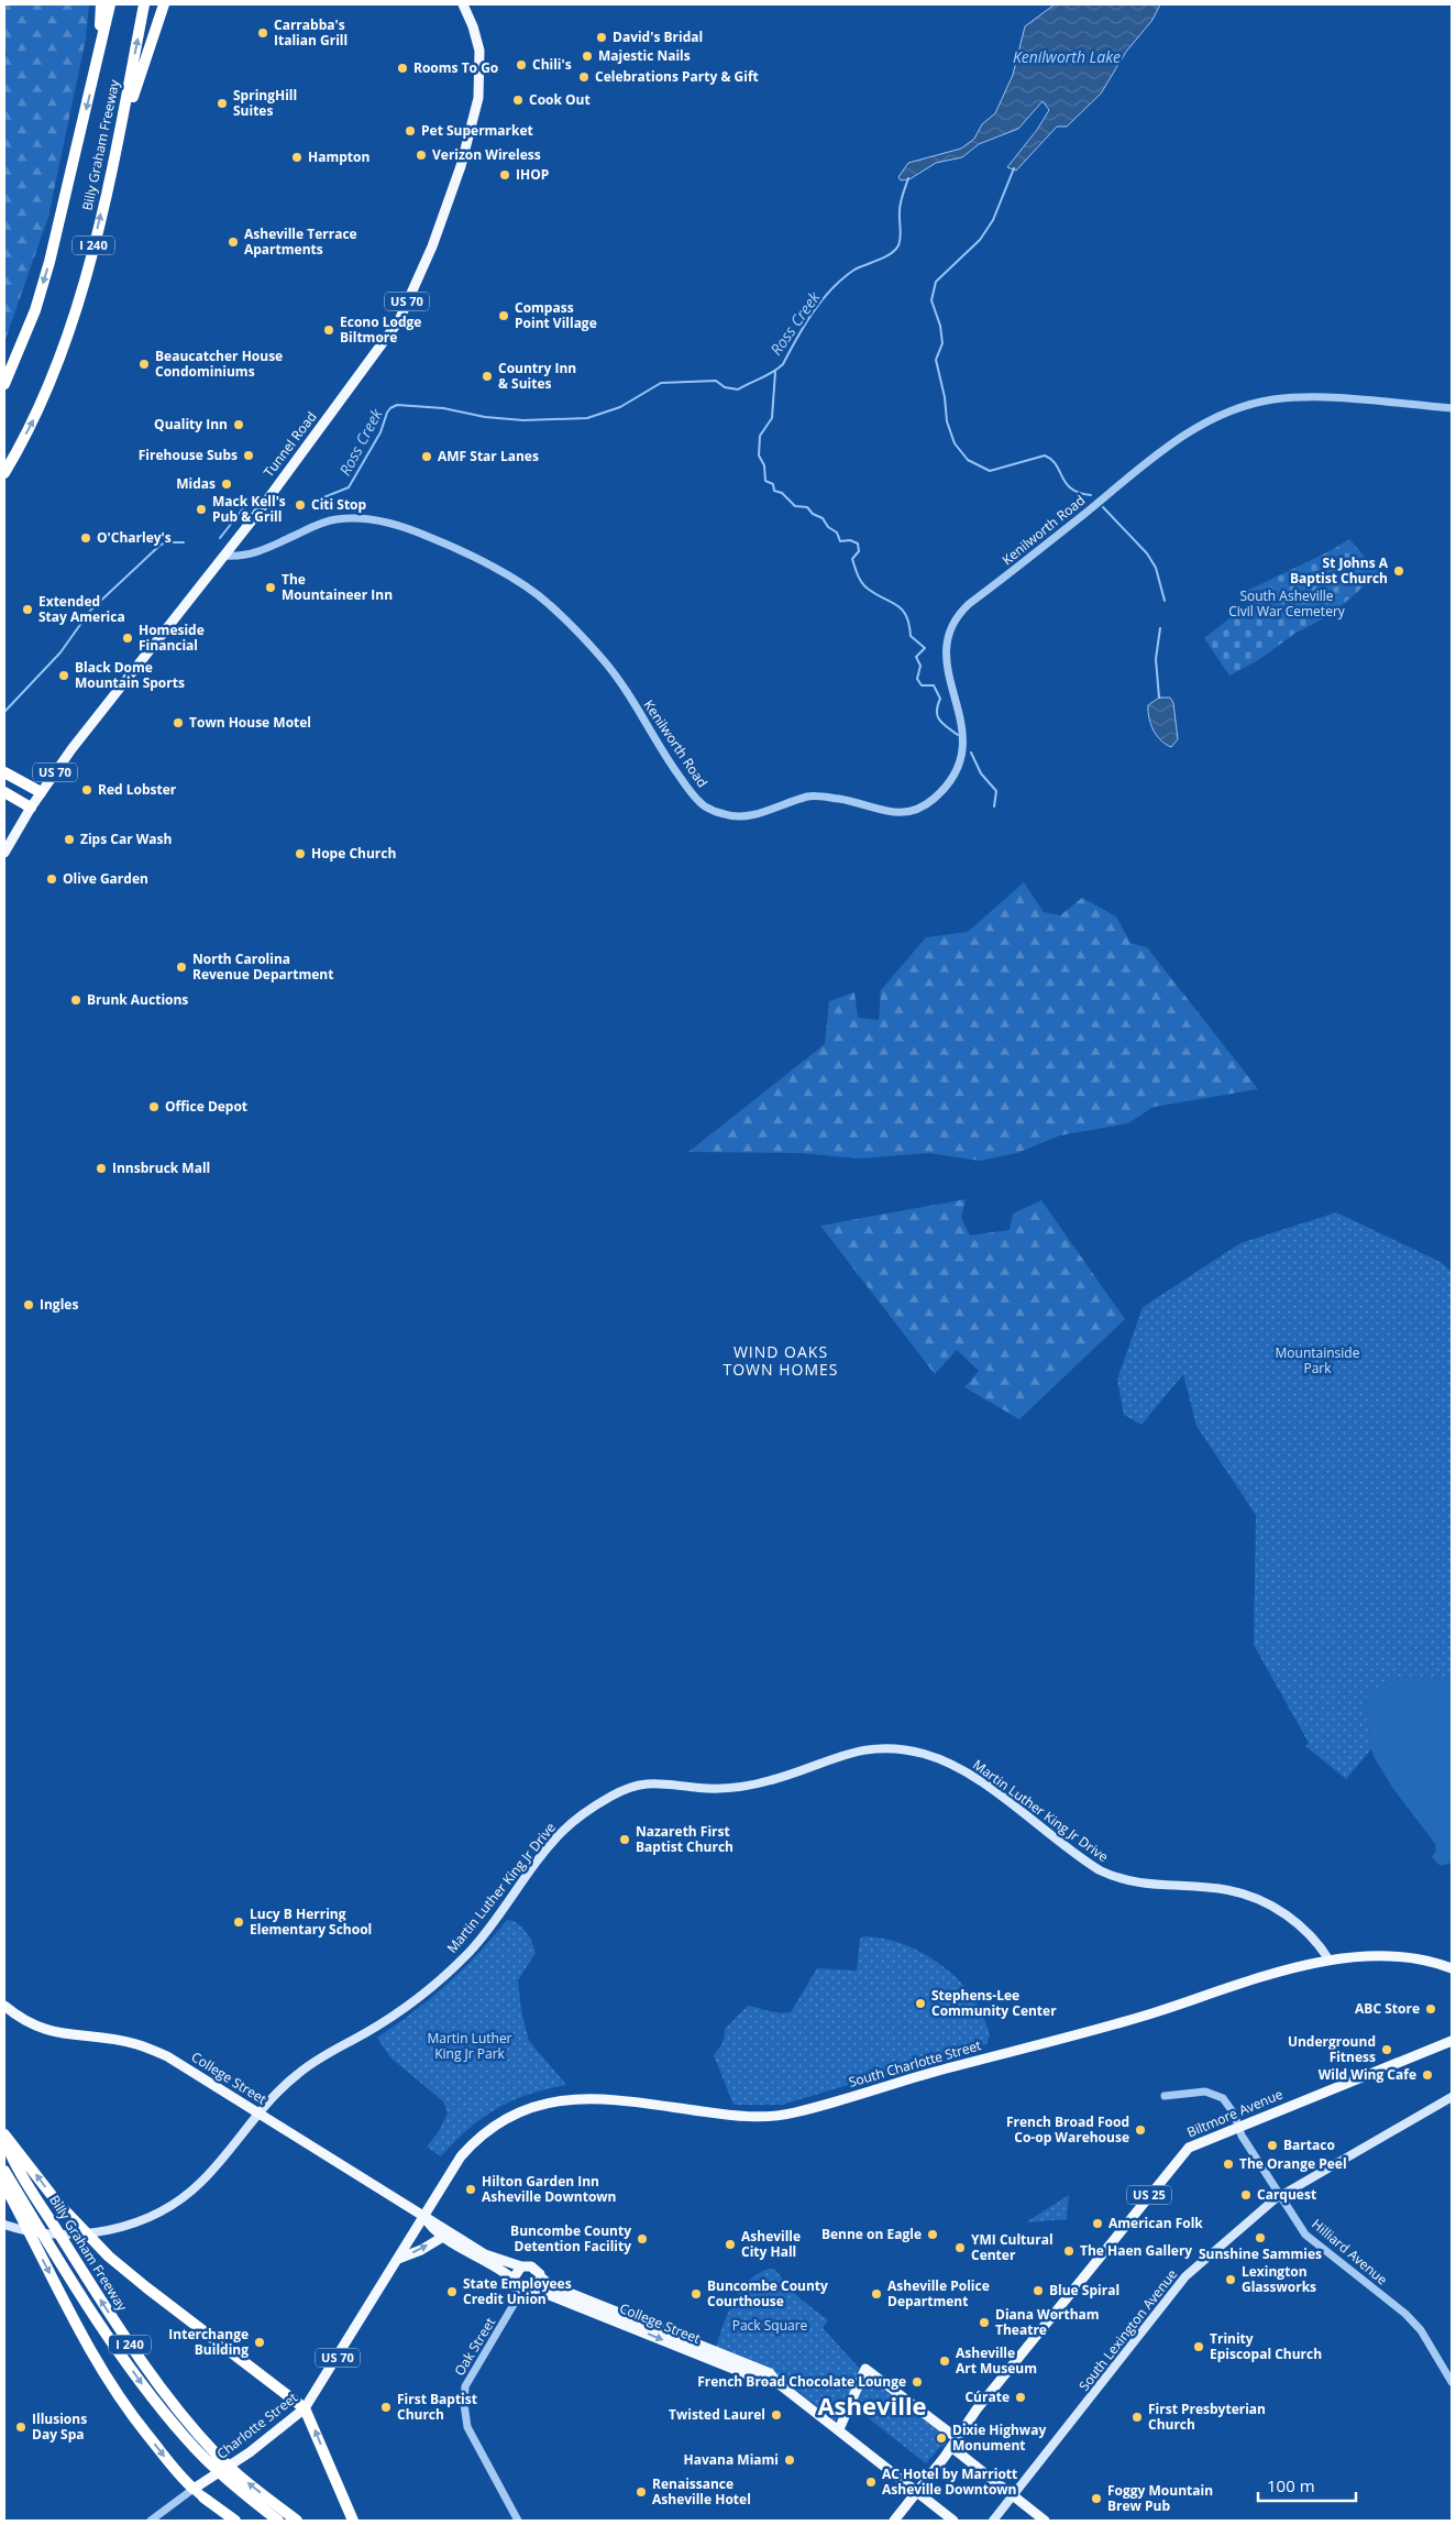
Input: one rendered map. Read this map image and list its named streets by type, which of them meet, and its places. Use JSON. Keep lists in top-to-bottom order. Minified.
{"streets":{"highway":["Billy Graham Freeway","I 240"],"main road":["US 70","Tunnel Road","Martin Luther King Jr Drive","South Charlotte Street","College Street","Biltmore Avenue","US 25","South Lexington Avenue","Charlotte Street"],"street":["Kenilworth Road","Hilliard Avenue","Oak Street"]},"crossings":[["Tunnel Road","Kenilworth Road"],["Martin Luther King Jr Drive","South Charlotte Street"],["Martin Luther King Jr Drive","College Street"],["South Charlotte Street","College Street"],["South Charlotte Street","Charlotte Street"],["College Street","US 25"],["College Street","Oak Street"],["College Street","Charlotte Street"],["Biltmore Avenue","US 25"],["Biltmore Avenue","Hilliard Avenue"],["Hilliard Avenue","South Lexington Avenue"]],"districts":["WIND OAKS TOWN HOMES","Asheville"],"water":["Kenilworth Lake","Ross Creek"],"parks":["South Asheville Civil War Cemetery","Mountainside Park","Martin Luther King Jr Park","Pack Square"],"places":["Carrabba's Italian Grill","David's Bridal","Majestic Nails","Chili's","Rooms To Go","Celebrations Party & Gift","Cook Out","SpringHill Suites","Pet Supermarket","Verizon Wireless","Hampton","IHOP","Asheville Terrace Apartments","Compass Point Village","Econo Lodge Biltmore","Beaucatcher House Condominiums","Country Inn & Suites","Quality Inn","Firehouse Subs","AMF Star Lanes","Midas","Citi Stop","Mack Kell's Pub & Grill","O'Charley's","St Johns A Baptist Church","The Mountaineer Inn","Extended Stay America","Homeside Financial","Black Dome Mountain Sports","Town House Motel","Red Lobster","Zips Car Wash","Hope Church","Olive Garden","North Carolina Revenue Department","Brunk Auctions","Office Depot","Innsbruck Mall","Ingles","Nazareth First Baptist Church","Lucy B Herring Elementary School","Stephens-Lee Community Center","ABC Store","Underground Fitness","Wild Wing Cafe","French Broad Food Co-op Warehouse","Bartaco","The Orange Peel","Hilton Garden Inn Asheville Downtown","Carquest","American Folk","Benne on Eagle","Sunshine Sammies","Buncombe County Detention Facility","Asheville City Hall","YMI Cultural Center","The Haen Gallery","Lexington Glassworks","Blue Spiral","State Employees Credit Union","Buncombe County Courthouse","Asheville Police Department","Diana Wortham Theatre","Interchange Building","Trinity Episcopal Church","Asheville Art Museum","French Broad Chocolate Lounge","Cúrate","First Baptist Church","Twisted Laurel","First Presbyterian Church","Illusions Day Spa","Dixie Highway Monument","Havana Miami","AC Hotel by Marriott Asheville Downtown","Renaissance Asheville Hotel","Foggy Mountain Brew Pub"],"scale_bar":"100 m"}
